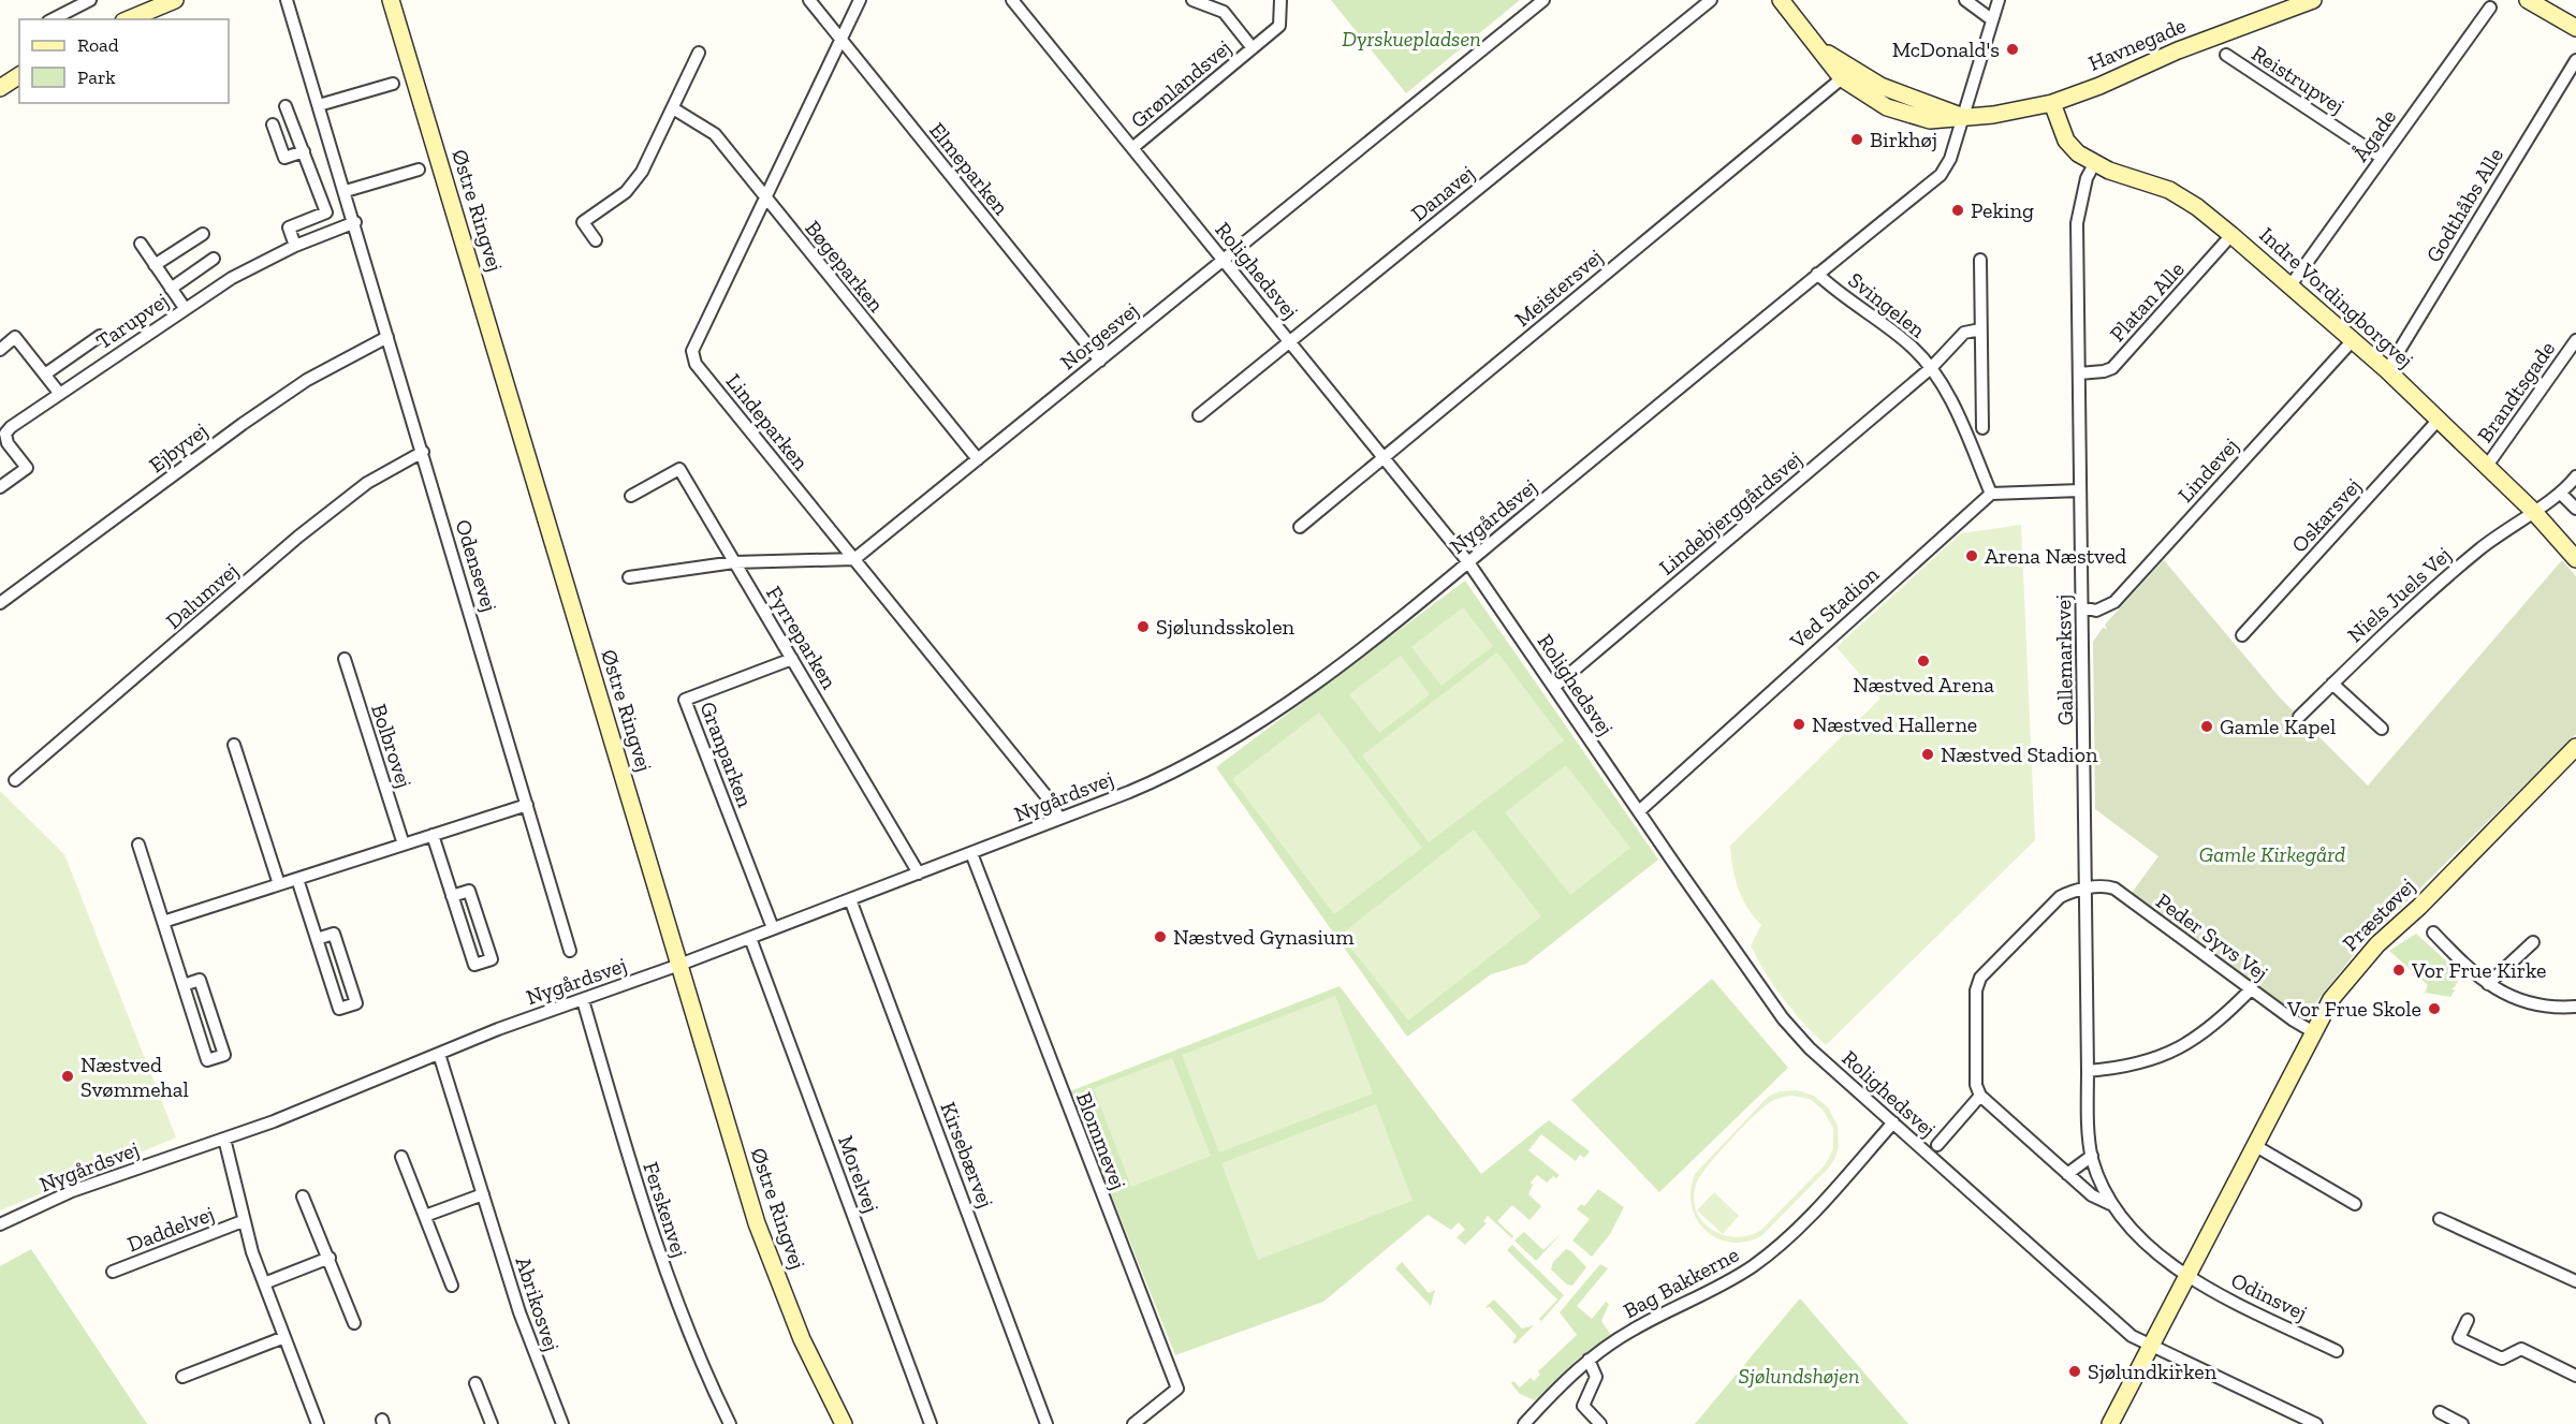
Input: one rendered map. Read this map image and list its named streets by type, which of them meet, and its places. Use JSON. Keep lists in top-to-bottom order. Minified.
{"streets":{"street":["Havnegade","Reistrupvej","Grønlandsvej","Ågade","Elmeparken","Danavej","Godthåbs Alle","Østre Ringvej","Bøgeparken","Rolighedsvej","Meistersvej","Indre Vordingborgvej","Platan Alle","Svingelen","Tarupvej","Norgesvej","Brandtsgade","Lindeparken","Ejbyvej","Lindevej","Lindebjerggårdsvej","Oskarsvej","Nygårdsvej","Odensevej","Niels Juels Vej","Dalumvej","Ved Stadion","Fyrreparken","Gallemarksvej","Bolbrovej","Granparken","Præstøvej","Peder Syvs Vej","Blommevej","Kirsebærvej","Morelvej","Ferskenvej","Daddelvej","Bag Bakkerne","Odinsvej","Abrikosvej"]},"crossings":[["Havnegade","Meistersvej"],["Havnegade","Indre Vordingborgvej"],["Havnegade","Nygårdsvej"],["Reistrupvej","Ågade"],["Grønlandsvej","Rolighedsvej"],["Ågade","Indre Vordingborgvej"],["Elmeparken","Norgesvej"],["Elmeparken","Lindeparken"],["Danavej","Rolighedsvej"],["Godthåbs Alle","Indre Vordingborgvej"],["Østre Ringvej","Nygårdsvej"],["Bøgeparken","Norgesvej"],["Bøgeparken","Lindeparken"],["Rolighedsvej","Meistersvej"],["Rolighedsvej","Norgesvej"],["Rolighedsvej","Lindebjerggårdsvej"],["Rolighedsvej","Nygårdsvej"],["Rolighedsvej","Ved Stadion"],["Rolighedsvej","Præstøvej"],["Rolighedsvej","Bag Bakkerne"],["Indre Vordingborgvej","Platan Alle"],["Indre Vordingborgvej","Brandtsgade"],["Indre Vordingborgvej","Lindevej"],["Indre Vordingborgvej","Oskarsvej"],["Indre Vordingborgvej","Niels Juels Vej"],["Indre Vordingborgvej","Gallemarksvej"],["Platan Alle","Gallemarksvej"],["Svingelen","Lindebjerggårdsvej"],["Svingelen","Nygårdsvej"],["Svingelen","Ved Stadion"],["Tarupvej","Odensevej"],["Norgesvej","Lindeparken"],["Lindeparken","Nygårdsvej"],["Ejbyvej","Odensevej"],["Lindevej","Gallemarksvej"],["Nygårdsvej","Fyrreparken"],["Nygårdsvej","Granparken"],["Nygårdsvej","Blommevej"],["Nygårdsvej","Kirsebærvej"],["Nygårdsvej","Morelvej"],["Nygårdsvej","Ferskenvej"],["Nygårdsvej","Daddelvej"],["Nygårdsvej","Abrikosvej"],["Odensevej","Dalumvej"],["Fyrreparken","Granparken"],["Gallemarksvej","Præstøvej"],["Gallemarksvej","Peder Syvs Vej"],["Gallemarksvej","Odinsvej"],["Præstøvej","Peder Syvs Vej"],["Præstøvej","Odinsvej"]],"parks":["Dyrskuepladsen","Gamle Kirkegård","Sjølundshøjen"],"places":["McDonald's","Birkhøj","Peking","Arena Næstved","Sjølundsskolen","Næstved Arena","Næstved Hallerne","Gamle Kapel","Næstved Stadion","Næstved Gynasium","Vor Frue Kirke","Vor Frue Skole","Næstved Svømmehal","Sjølundkirken"],"legend":["Road","Park"]}
